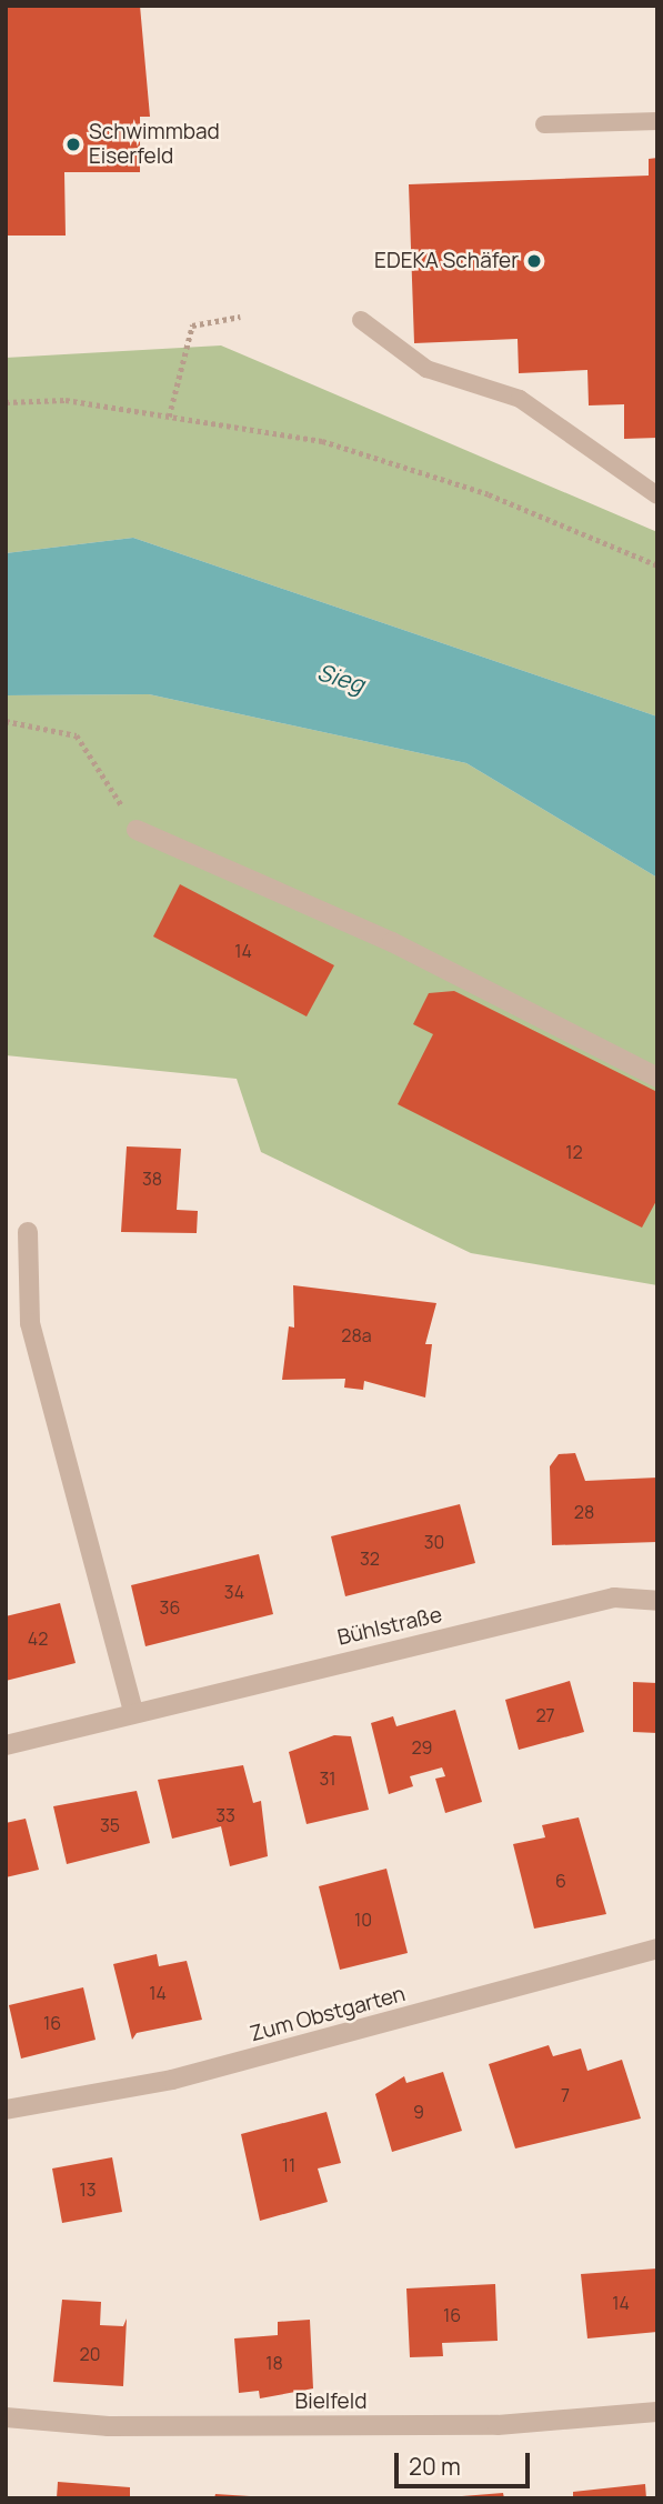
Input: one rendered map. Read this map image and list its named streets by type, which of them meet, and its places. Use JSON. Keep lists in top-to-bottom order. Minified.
{"streets":{"street":["Bühlstraße","Zum Obstgarten","Bielfeld"]},"water":["Sieg"],"places":["Schwimmbad Eiserfeld","EDEKA Schäfer"],"house_numbers":["14","12","38","28a","28","30","32","34","36","42","27","29","31","33","35","6","10","14","16","7","9","11","13","14","16","20","18"],"scale_bar":"20 m"}
